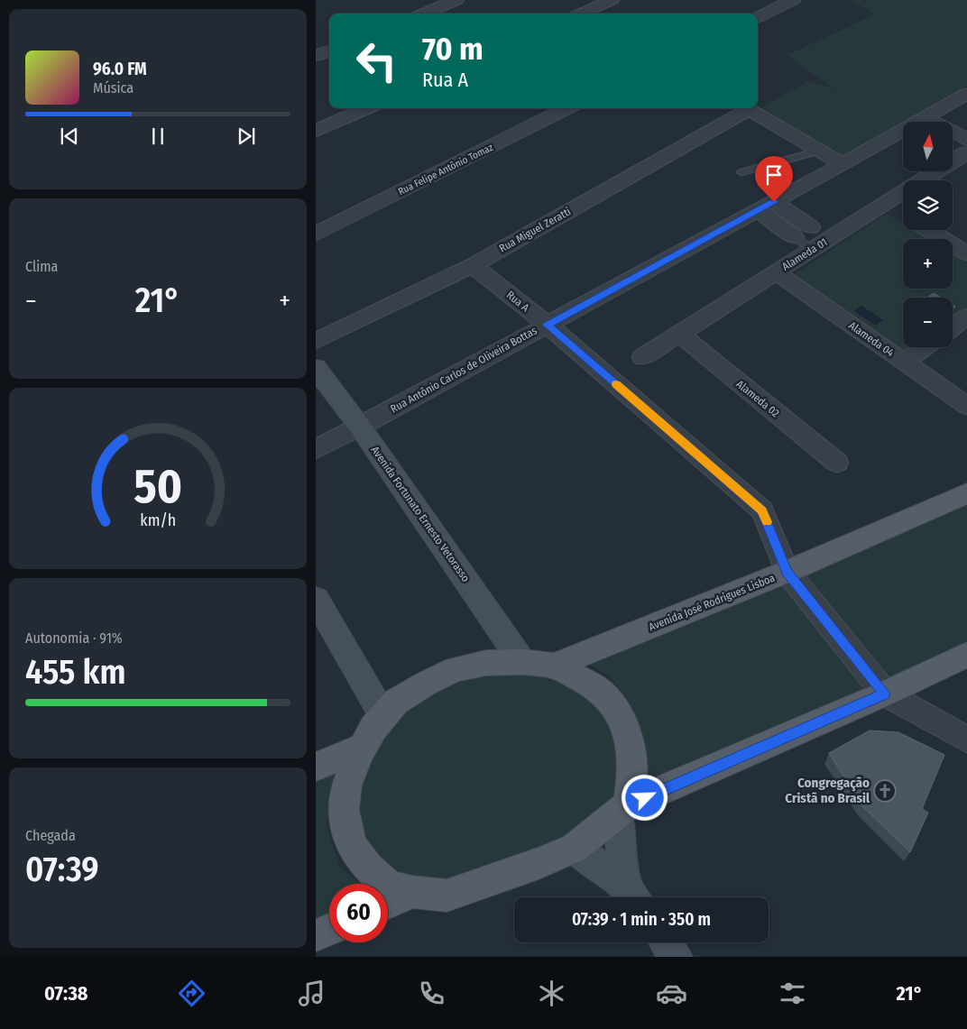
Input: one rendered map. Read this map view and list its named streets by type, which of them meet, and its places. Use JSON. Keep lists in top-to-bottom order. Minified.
{"streets":{"main road":["Avenida José Rodrigues Lisboa"],"street":["Rua Felipe Antônio Tomaz","Rua Miguel Zeratti","Alameda 01","Rua A","Alameda 04","Rua Antônio Carlos de Oliveira Bottas","Alameda 02","Avenida Fortunato Ernesto Vetorasso"]},"crossings":[["Rua Miguel Zeratti","Rua A"],["Alameda 01","Alameda 04"],["Alameda 01","Alameda 02"],["Rua A","Rua Antônio Carlos de Oliveira Bottas"],["Rua A","Avenida José Rodrigues Lisboa"],["Rua Antônio Carlos de Oliveira Bottas","Avenida Fortunato Ernesto Vetorasso"]],"places":{"church":["Congregação Cristã no Brasil"]},"north":"top","page":{"turn":["70 m","Rua A"],"song":["96.0 FM","Música"],"map_buttons":["+","−"],"tile":["Clima",["Autonomia · 91%","455 km"],["Chegada","07:39"]],"heat":["−","21°","+"],"limit":"60","trip":"07:39 · 1 min · 350 m","tabs":["07:38","21°"],"gauge":["50","km/h"]}}
